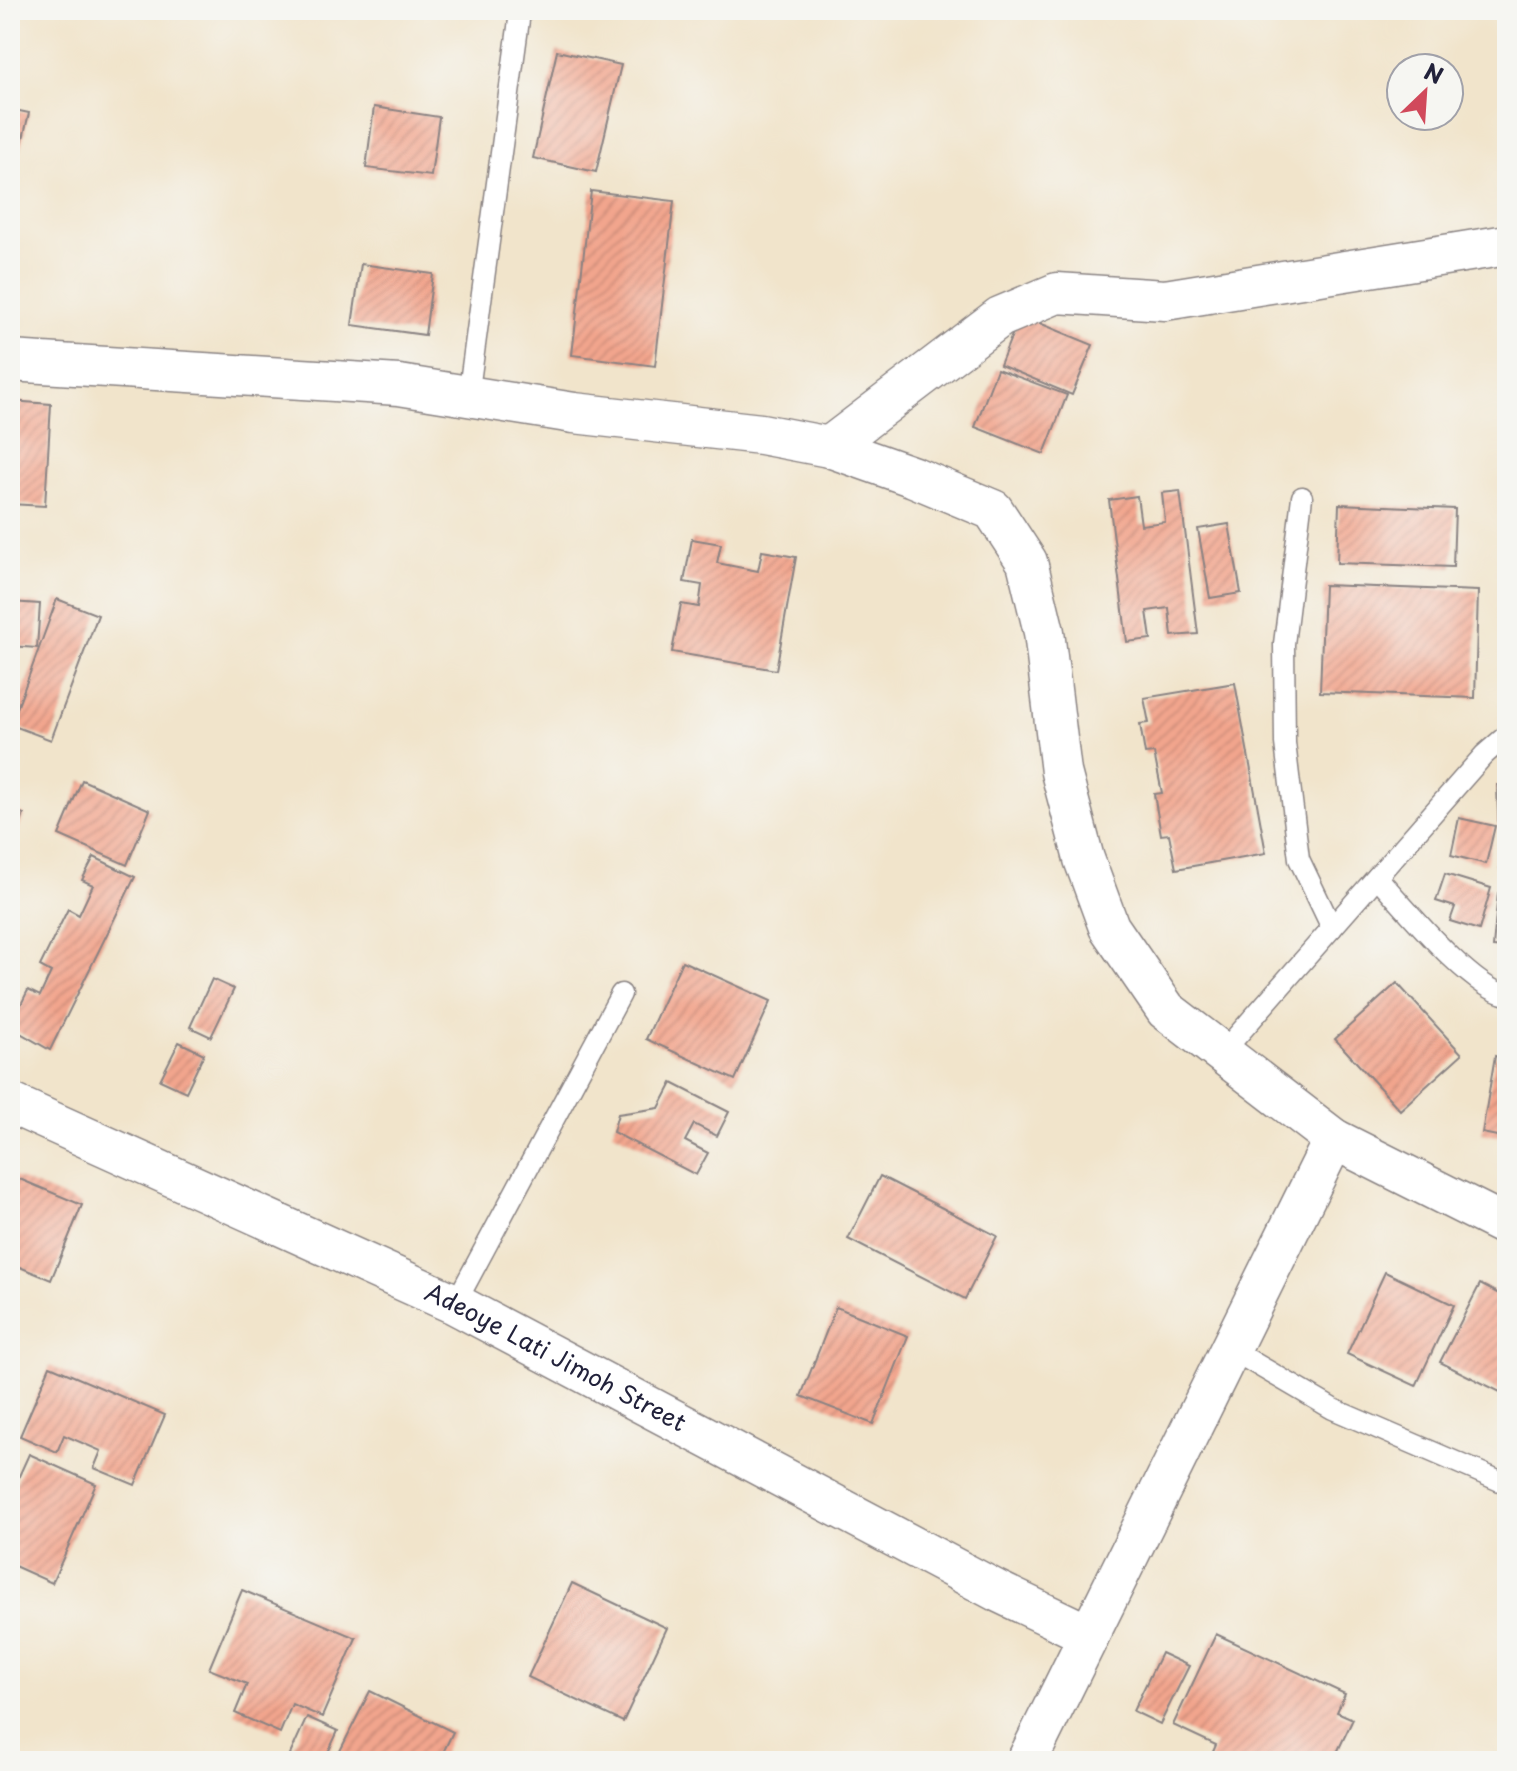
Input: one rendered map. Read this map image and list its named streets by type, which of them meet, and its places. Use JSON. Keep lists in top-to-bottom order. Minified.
{"streets":{"street":["Adeoye Lati Jimoh Street"]},"north":"top right"}
